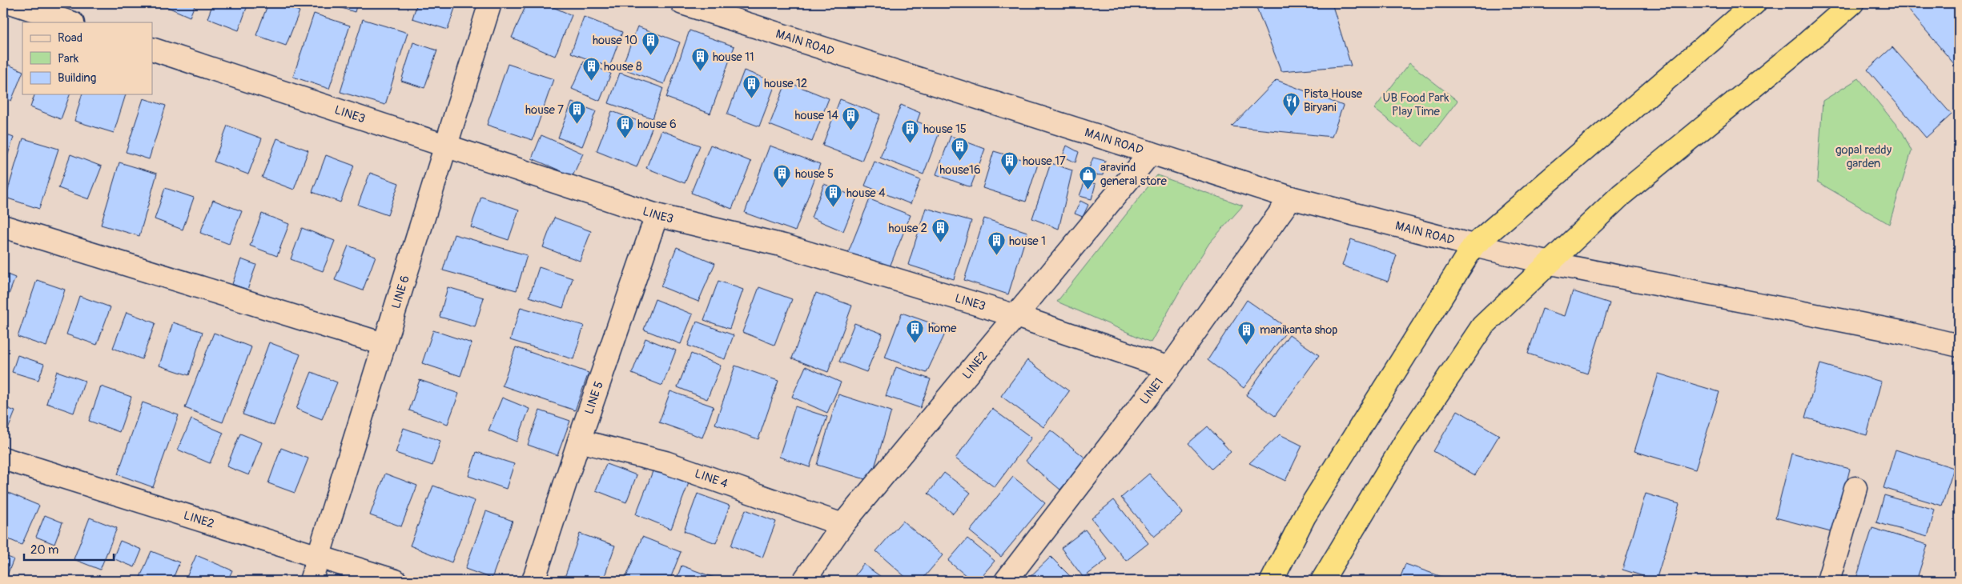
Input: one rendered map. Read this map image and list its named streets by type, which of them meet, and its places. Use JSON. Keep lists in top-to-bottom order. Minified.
{"streets":{"street":["MAIN ROAD","LINE3","LINE 6","LINE2","LINE1","LINE 5","LINE 4"]},"crossings":[["MAIN ROAD","LINE2"],["MAIN ROAD","LINE1"],["LINE3","LINE 6"],["LINE3","LINE2"],["LINE3","LINE1"],["LINE3","LINE 5"],["LINE 6","LINE2"],["LINE2","LINE 4"],["LINE 5","LINE 4"]],"parks":["UB Food Park Play Time","gopal reddy garden"],"places":{"building":["house 10","house 11","house 8","house 12","house 7","house 14","house 6","house 15","house16","house 17","house 5","house 4","house 2","house 1","home","manikanta shop"],"restaurant":["Pista House Biryani"],"shop":["aravind general store"]},"legend":["Road","Park","Building"],"scale_bar":"20 m"}
